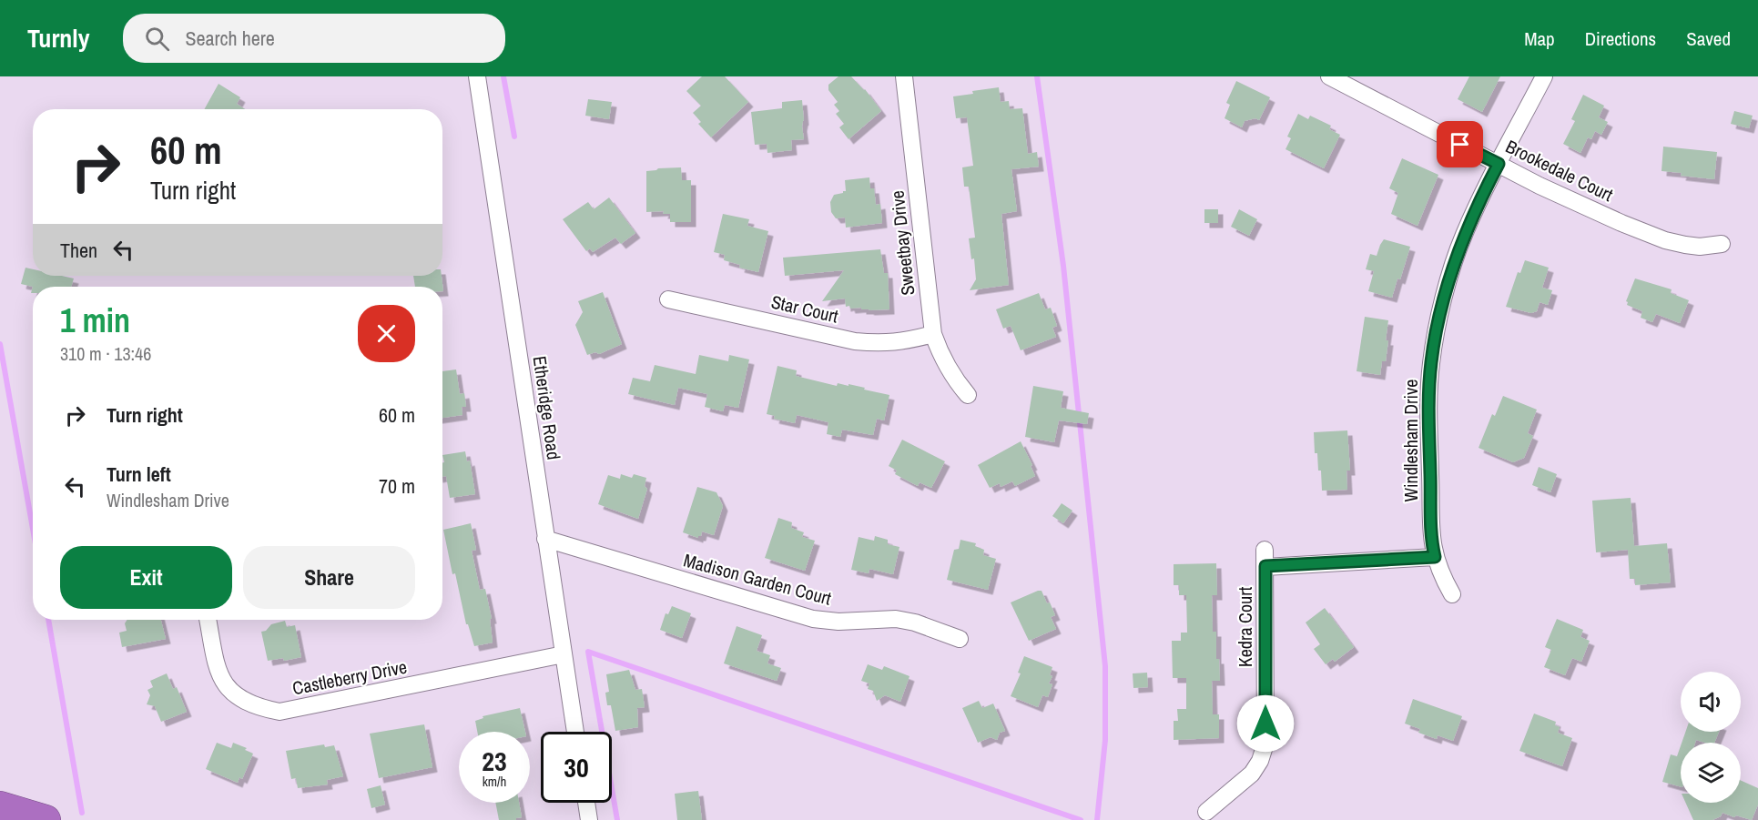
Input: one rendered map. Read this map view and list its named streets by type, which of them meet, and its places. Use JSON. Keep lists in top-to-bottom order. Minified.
{"streets":{"street":["Brookedale Court","Sweetbay Drive","Star Court","Etheridge Road","Windlesham Drive","Madison Garden Court","Kedra Court","Castleberry Drive"]},"crossings":[["Brookedale Court","Windlesham Drive"],["Sweetbay Drive","Star Court"],["Etheridge Road","Madison Garden Court"],["Etheridge Road","Castleberry Drive"]],"page":{"header":"Turnly","search":"Search here","nav":["Map","Directions","Saved"],"turn":["60 m","Turn right"],"then":"Then","heading":["1 min","310 m · 13:46"],"list":[{"name":"Turn right","value":"60 m"},{"name":"Turn left","note":"Windlesham Drive","value":"70 m"}],"buttons":["Exit","Share"],"speed":"23 km/h","limit":"30"}}
